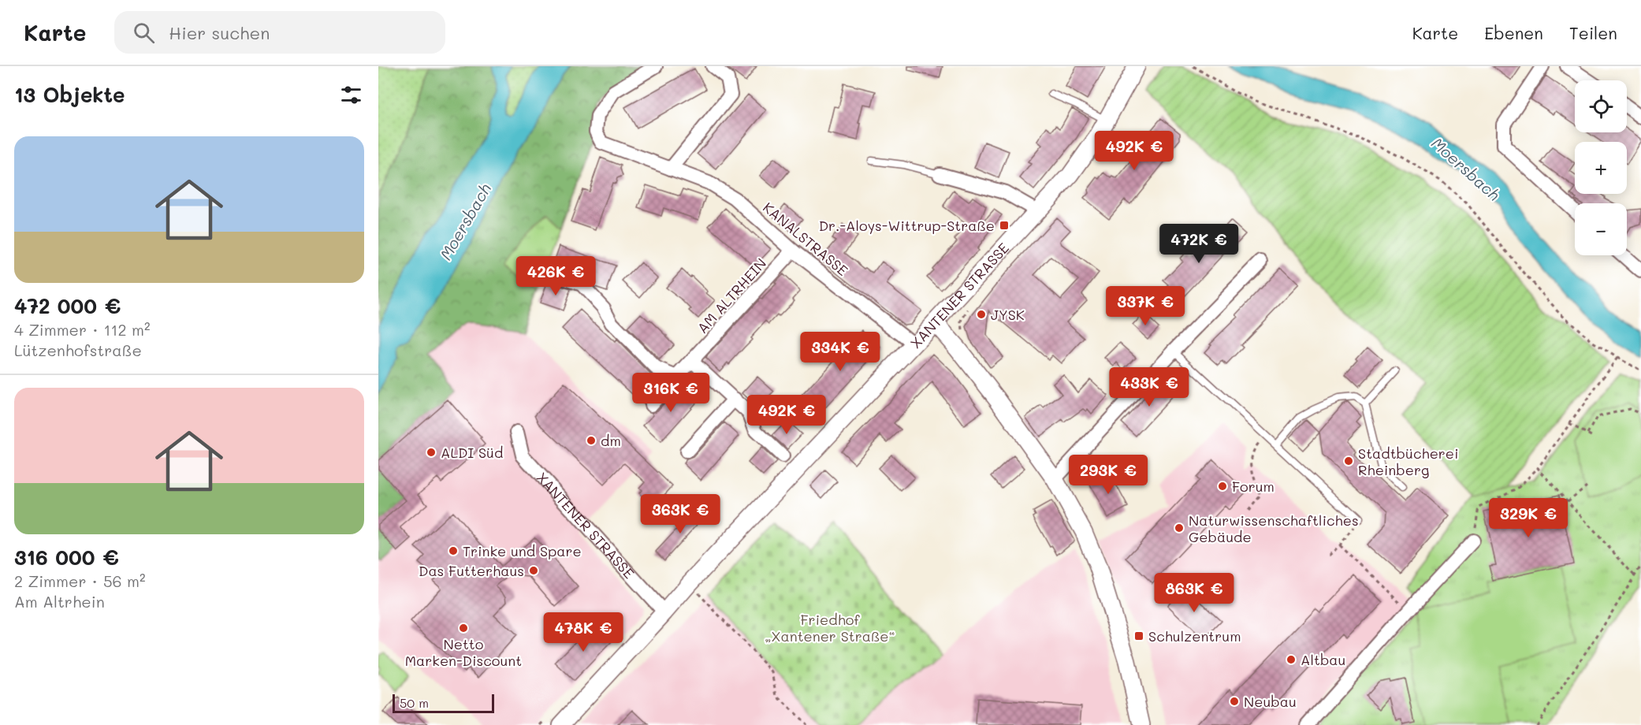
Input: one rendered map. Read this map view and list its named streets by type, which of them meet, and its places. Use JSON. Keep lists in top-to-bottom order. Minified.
{"streets":{"street":["KANALSTRASSE","AM ALTRHEIN","XANTENER STRASSE"]},"crossings":[["KANALSTRASSE","AM ALTRHEIN"],["KANALSTRASSE","XANTENER STRASSE"]],"water":["Moersbach"],"parks":["Friedhof „Xantener Straße“"],"places":{"transit":["Dr.-Aloys-Wittrup-Straße","Schulzentrum"],"other":["JYSK","dm","ALDI Süd","Stadtbücherei Rheinberg","Forum","Naturwissenschaftliches Gebäude","Trinke und Spare","Das Futterhaus","Netto Marken-Discount","Altbau","Neubau"]},"scale_bar":"50 m","page":{"header":"Karte","search":"Hier suchen","nav":["Karte","Ebenen","Teilen"],"heading":"13 Objekte","map_buttons":["+","−"],"list":[{"name":"472 000 €","note":"4 Zimmer · 112 m² · Lützenhofstraße"},{"name":"316 000 €","note":"2 Zimmer · 56 m² · Am Altrhein"}],"price":["492K €","472K €","426K €","337K €","334K €","433K €","316K €","492K €","293K €","363K €","329K €","863K €","478K €"],"scale":"50 m"}}
